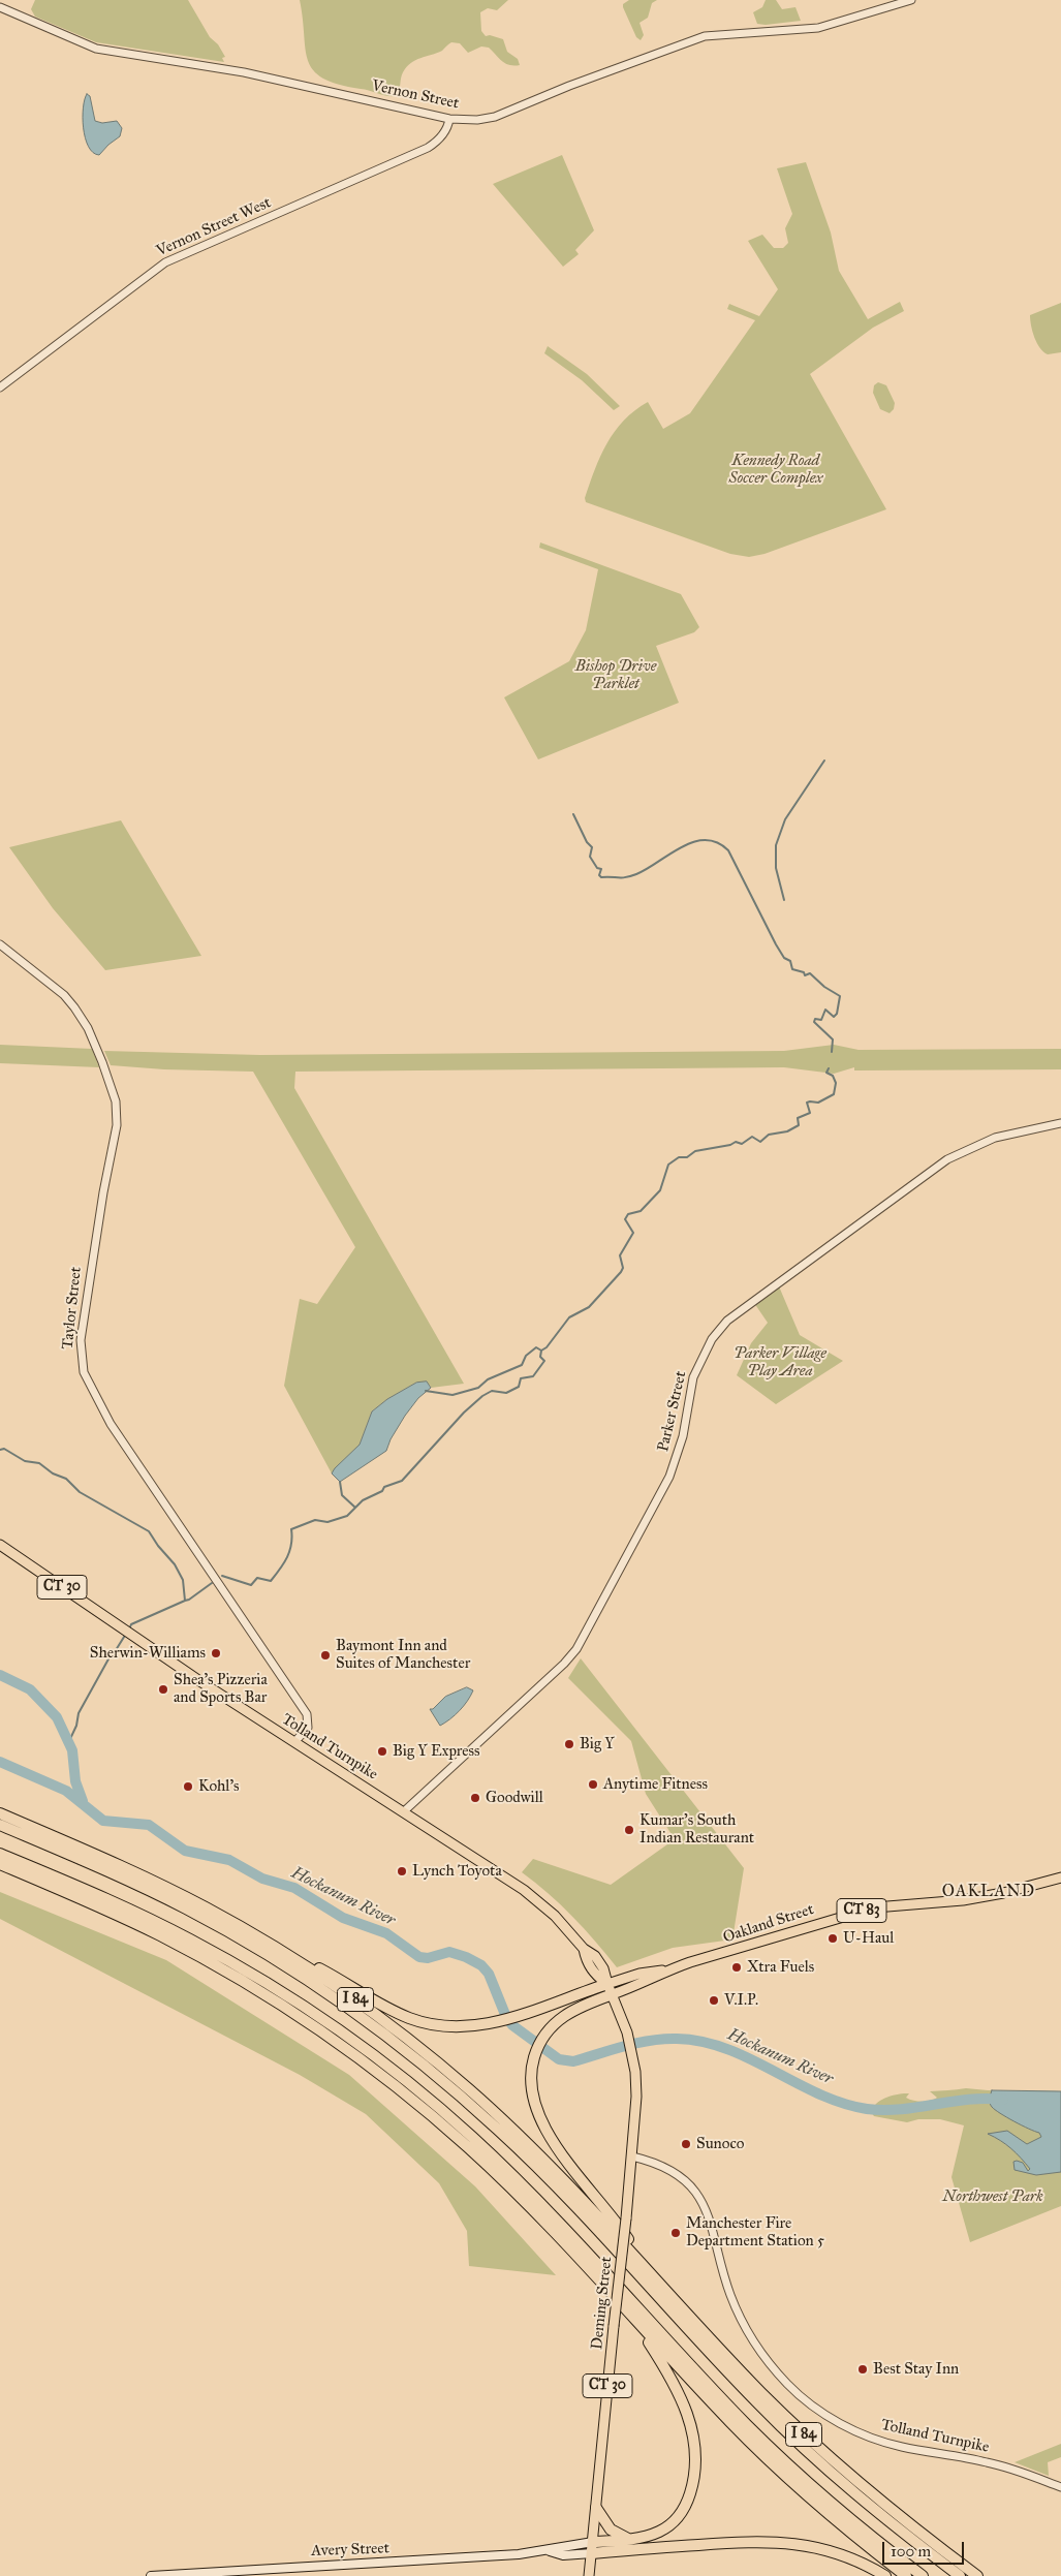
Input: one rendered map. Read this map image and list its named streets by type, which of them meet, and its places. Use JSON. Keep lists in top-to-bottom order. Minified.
{"streets":{"highway":["I 84"],"main road":["CT 30","Tolland Turnpike","CT 83","Oakland Street","Deming Street","Avery Street"],"street":["Vernon Street","Vernon Street West","Taylor Street","Parker Street"]},"crossings":[["Vernon Street","Vernon Street West"],["Taylor Street","Tolland Turnpike"],["Parker Street","Tolland Turnpike"],["Tolland Turnpike","Oakland Street"],["Tolland Turnpike","Deming Street"],["Deming Street","Avery Street"]],"districts":["OAKLAND"],"water":["Hockanum River"],"parks":["Kennedy Road Soccer Complex","Bishop Drive Parklet","Parker Village Play Area","Northwest Park"],"places":["Sherwin-Williams","Baymont Inn and Suites of Manchester","Shea's Pizzeria and Sports Bar","Big Y","Big Y Express","Anytime Fitness","Kohl's","Goodwill","Kumar's South Indian Restaurant","Lynch Toyota","U-Haul","Xtra Fuels","V.I.P.","Sunoco","Manchester Fire Department Station 5","Best Stay Inn"],"scale_bar":"100 m"}
